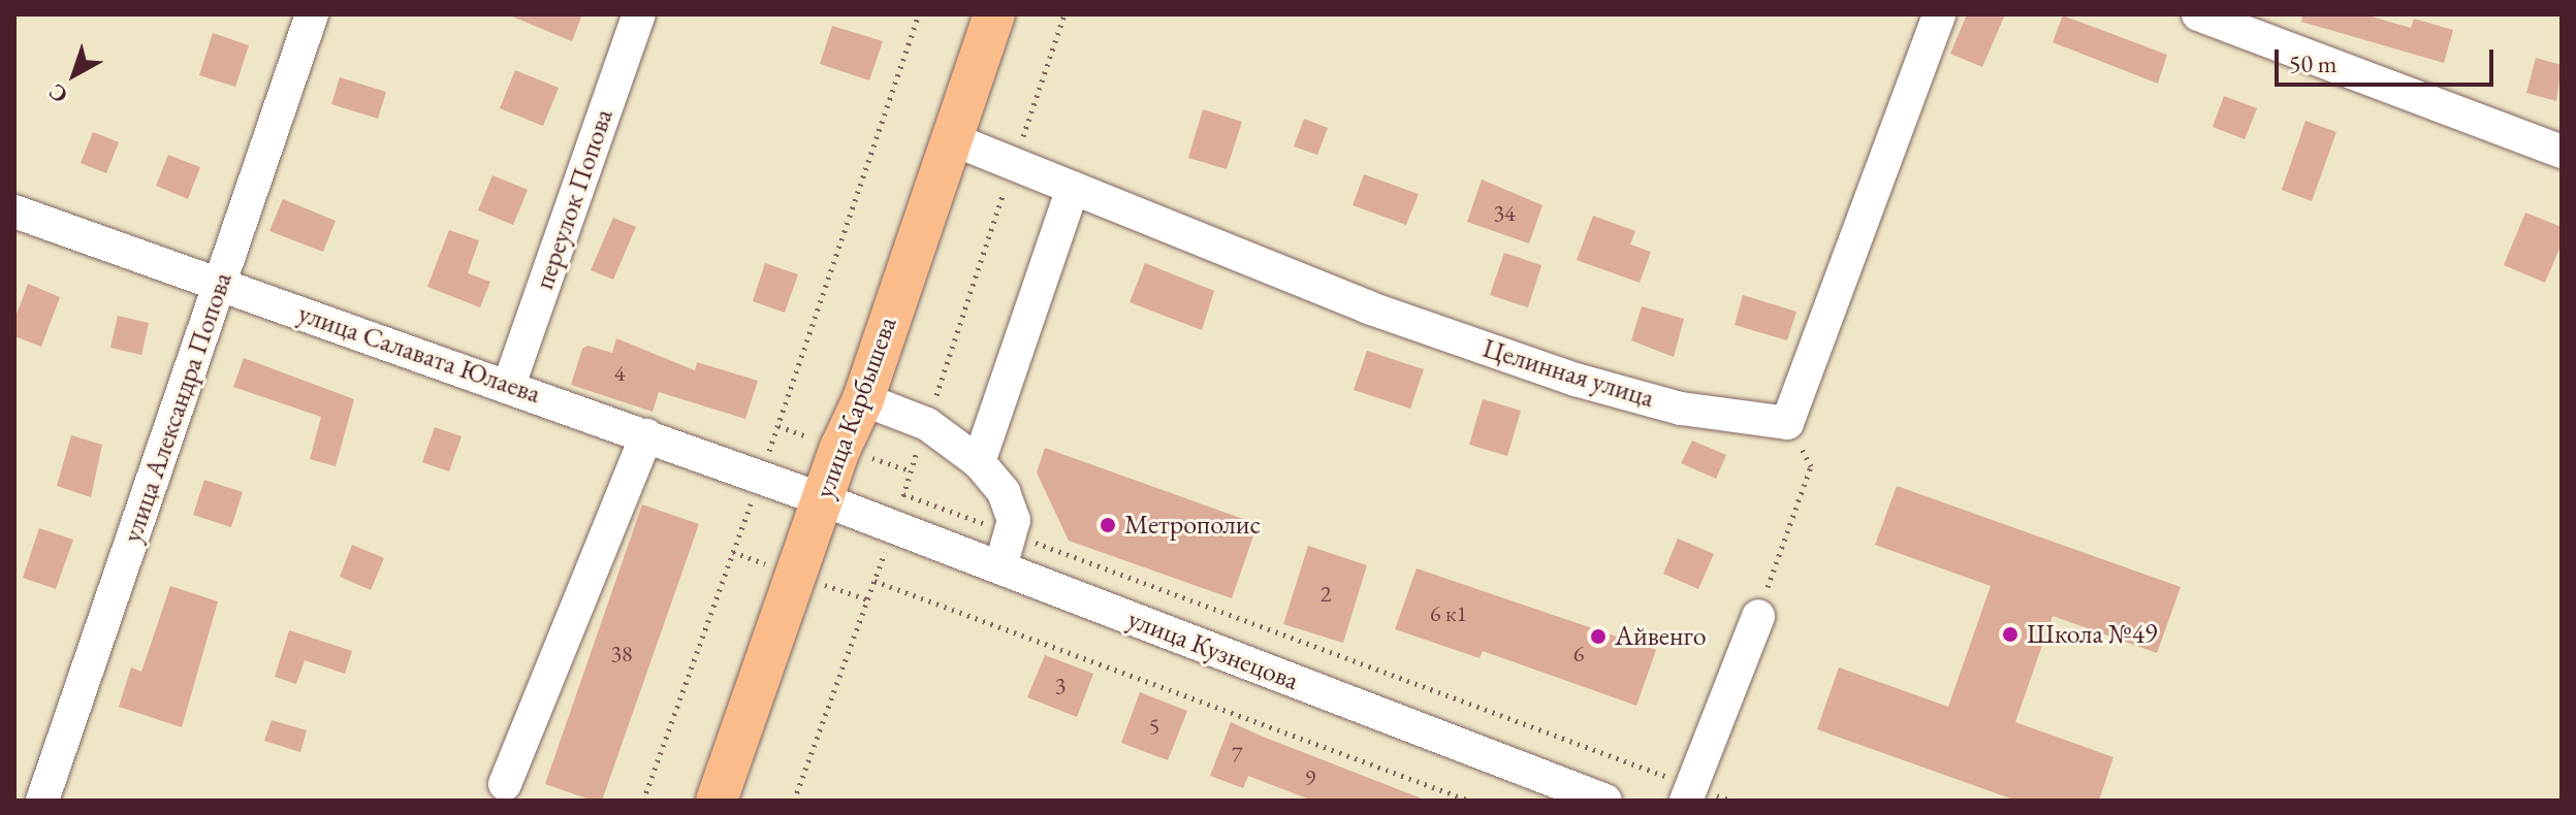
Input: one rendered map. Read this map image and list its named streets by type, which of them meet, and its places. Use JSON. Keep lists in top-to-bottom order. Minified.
{"streets":{"main road":["улица Карбышева"],"street":["переулок Попова","улица Салавата Юлаева","Целинная улица","улица Александра Попова","улица Кузнецова"]},"crossings":[["переулок Попова","улица Салавата Юлаева"],["улица Салавата Юлаева","улица Александра Попова"],["улица Салавата Юлаева","улица Карбышева"],["улица Салавата Юлаева","улица Кузнецова"],["Целинная улица","улица Карбышева"],["улица Карбышева","улица Кузнецова"]],"places":["Метрополис","Школа №49","Айвенго"],"house_numbers":["34","4","2","6 к1","38","6","3","5","7","9"],"scale_bar":"50 m","north":"bottom left"}
